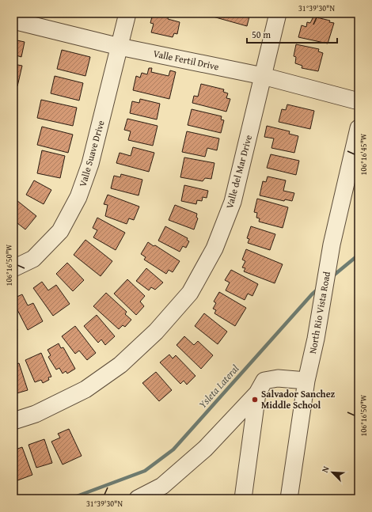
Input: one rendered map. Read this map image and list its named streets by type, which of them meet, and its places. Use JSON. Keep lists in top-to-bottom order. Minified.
{"streets":{"street":["Valle Fertil Drive","Valle Suave Drive","Valle del Mar Drive","North Rio Vista Road"]},"crossings":[["Valle Fertil Drive","Valle Suave Drive"],["Valle Fertil Drive","Valle del Mar Drive"]],"water":["Ysleta Lateral"],"places":["Salvador Sanchez Middle School"],"scale_bar":"50 m","north":"top left","coordinates":["31°39'30\"N","106°16'45\"W","106°16'50\"W"]}
